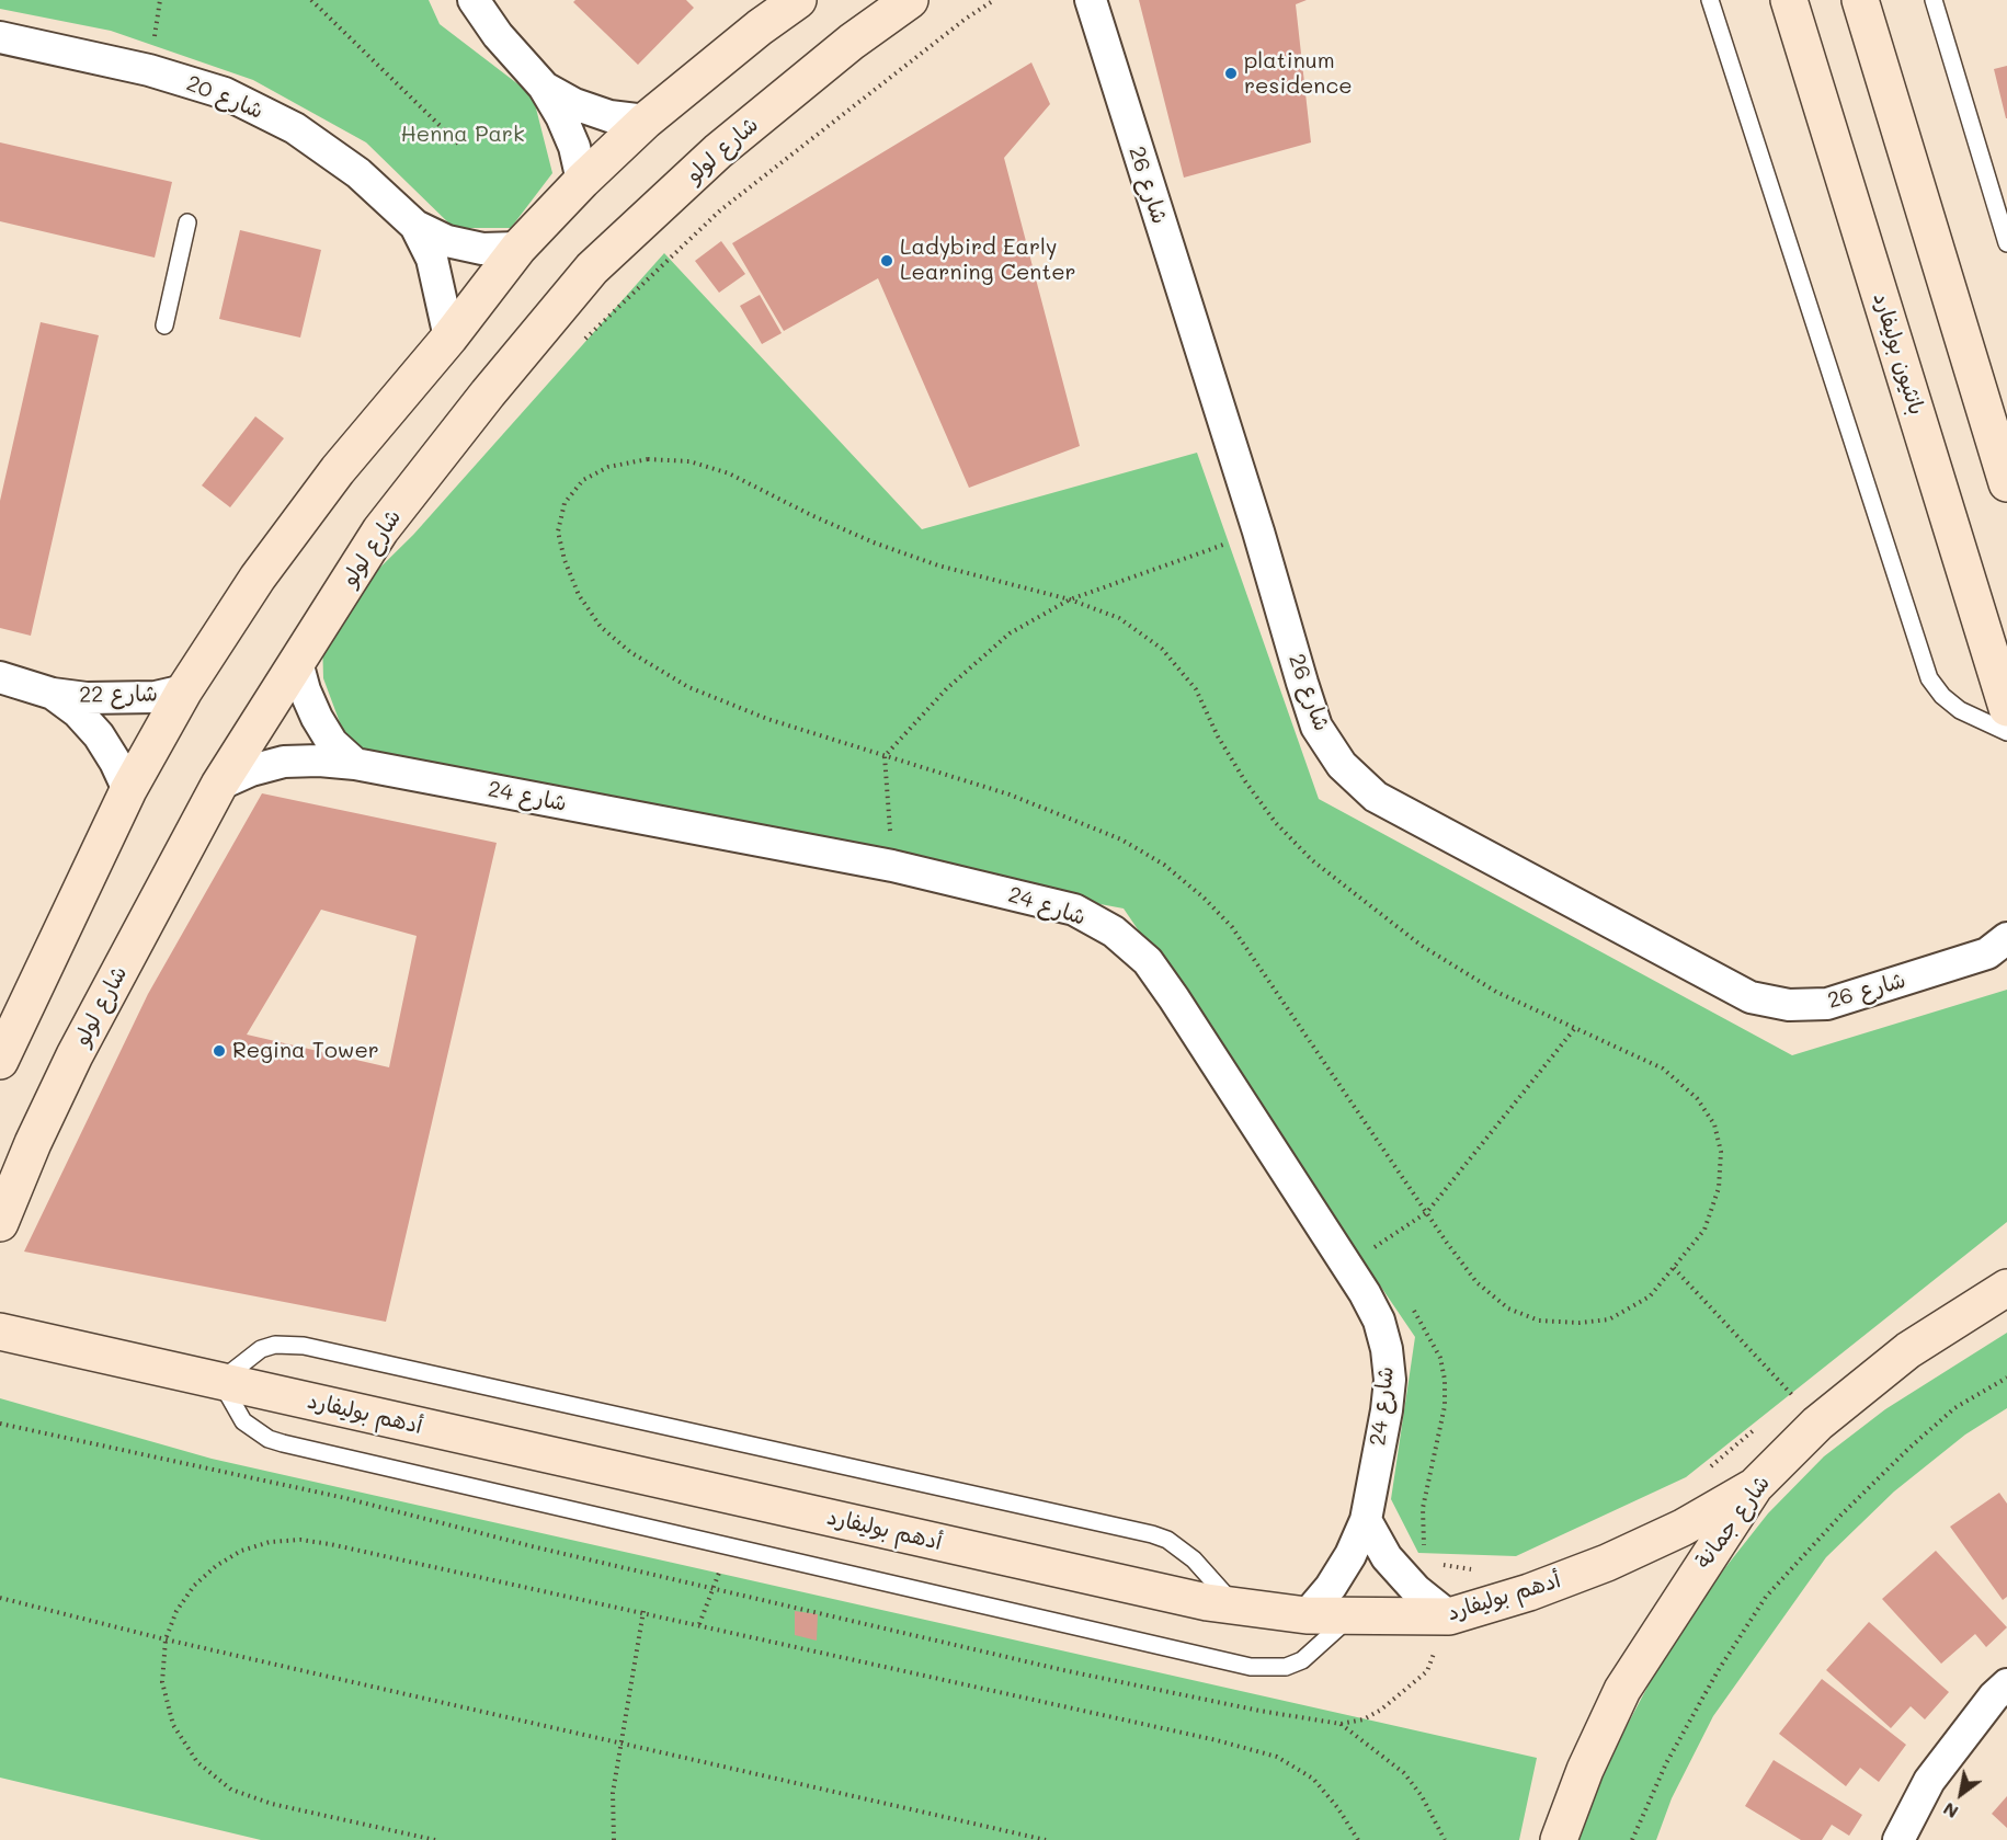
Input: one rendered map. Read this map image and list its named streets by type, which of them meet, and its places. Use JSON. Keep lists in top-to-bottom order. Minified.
{"streets":{"street":["شارع 20","شارع لولو","شارع 26","بانثيون بوليفارد","شارع 22","شارع 24","أدهم بوليفارد","شارع جمانة"]},"crossings":[["شارع لولو","شارع 24"],["شارع 24","أدهم بوليفارد"],["أدهم بوليفارد","شارع جمانة"]],"parks":["Henna Park"],"places":["platinum residence","Ladybird Early Learning Center","Regina Tower"],"north":"bottom left"}
